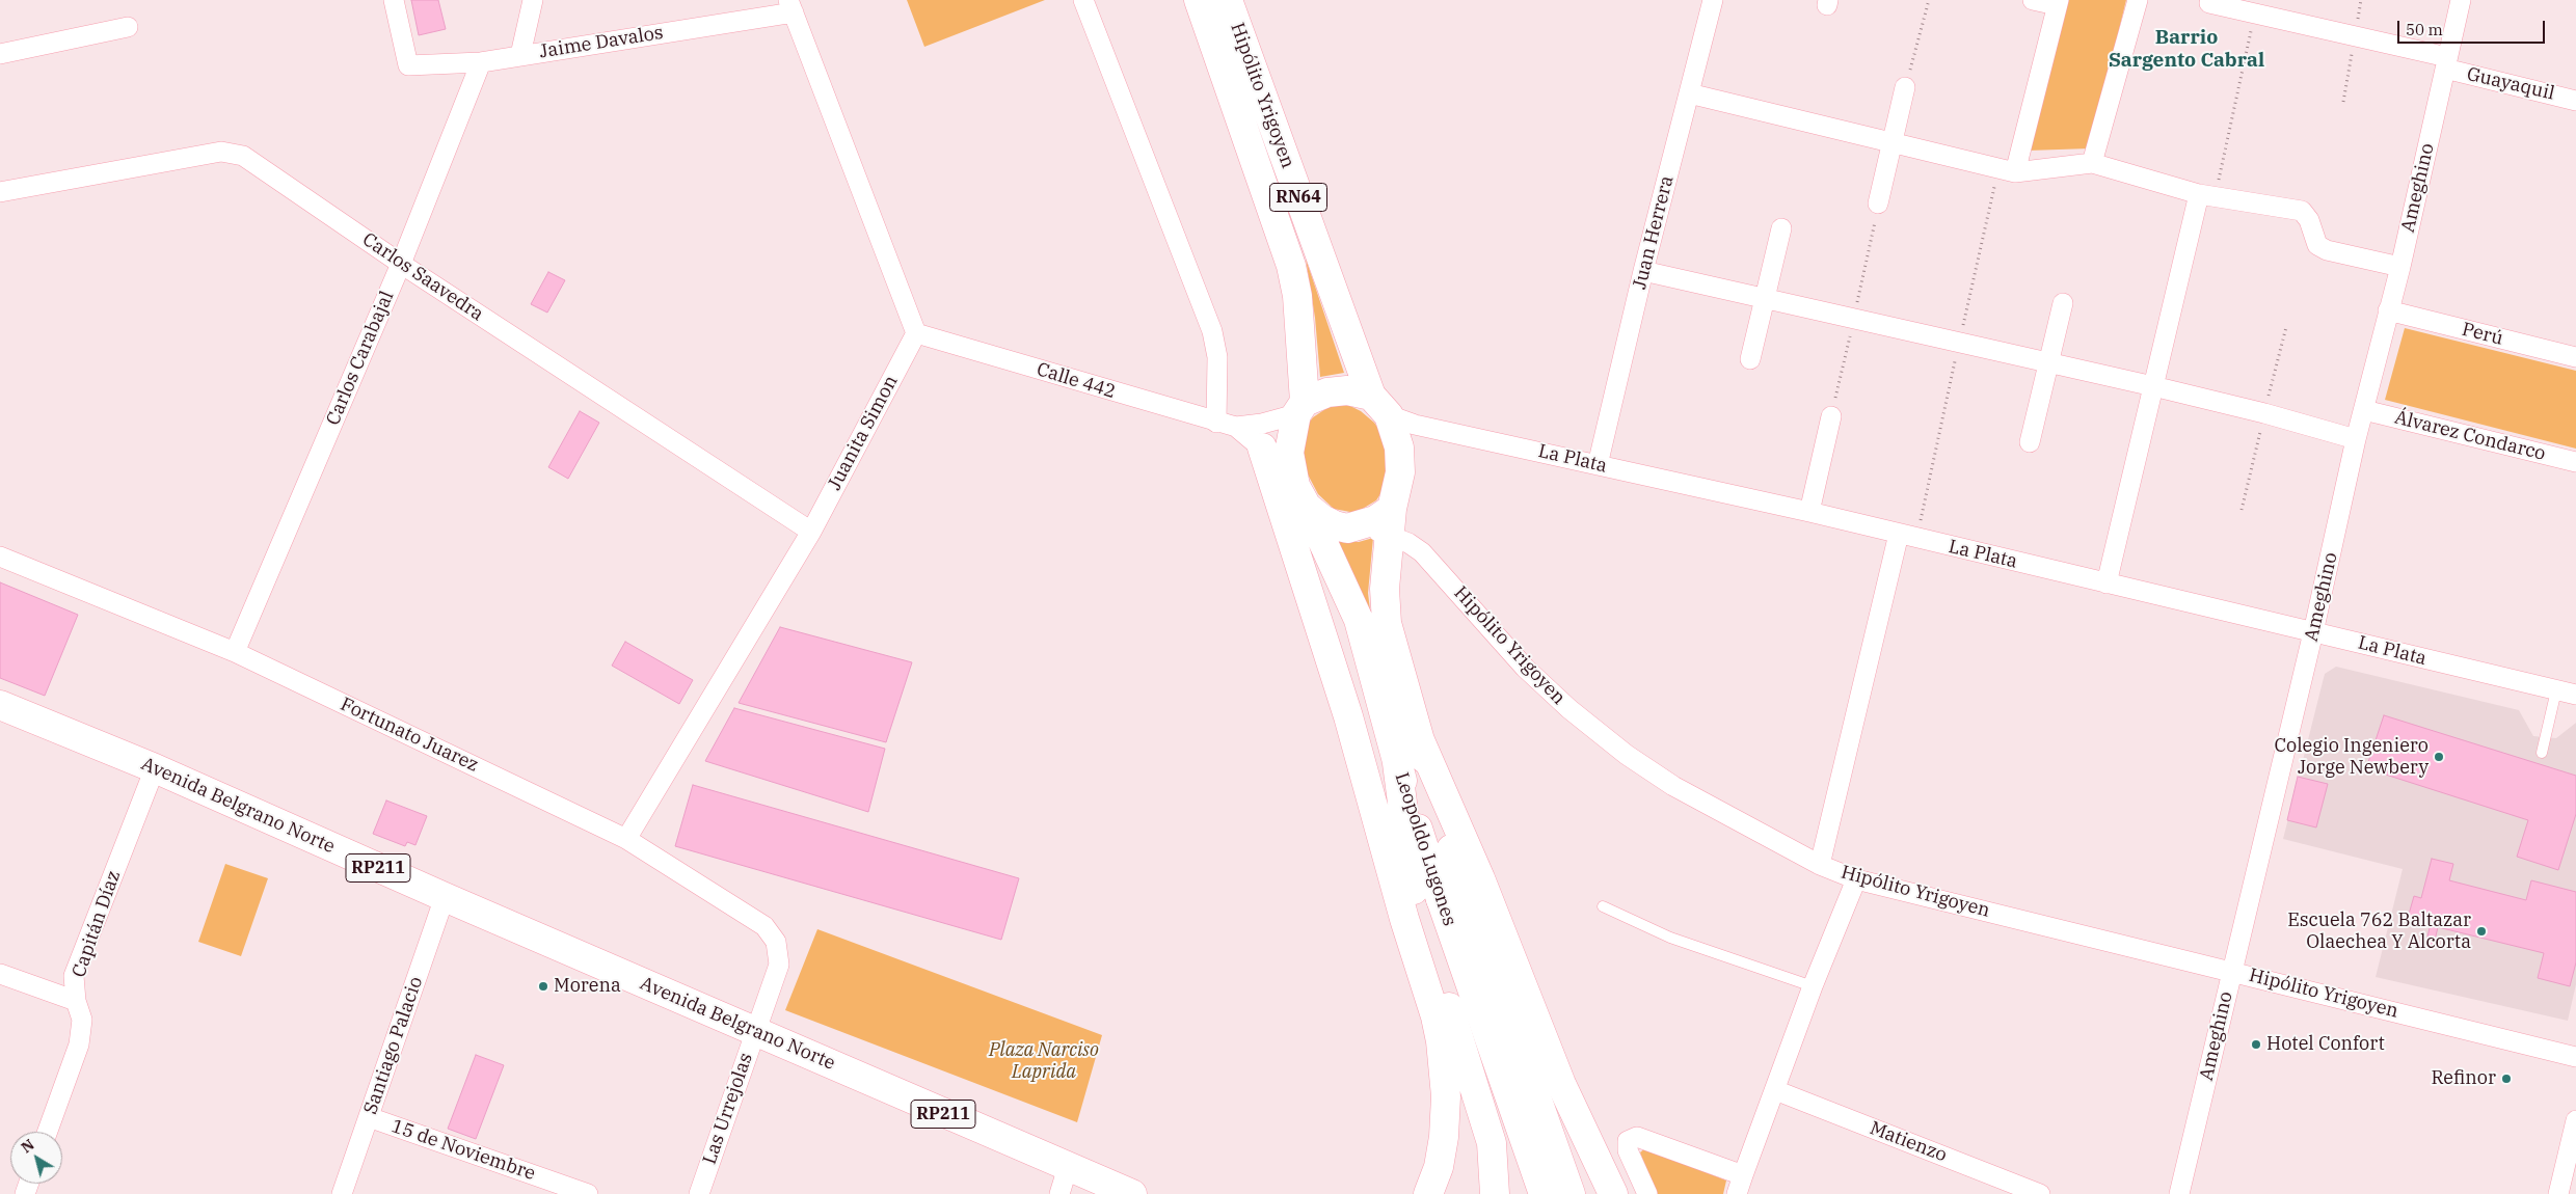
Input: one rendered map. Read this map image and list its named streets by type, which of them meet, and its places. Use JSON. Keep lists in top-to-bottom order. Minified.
{"streets":{"main road":["Hipólito Yrigoyen","RN64","Avenida Belgrano Norte","Leopoldo Lugones","RP211"],"street":["Jaime Davalos","Guayaquil","Ameghino","Juan Herrera","Carlos Saavedra","Perú","Carlos Carabajal","Calle 442","Juanita Simon","Álvarez Condarco","La Plata","Fortunato Juarez","Capitán Díaz","Santiago Palacio","Las Urrejolas","Matienzo","15 de Noviembre"]},"crossings":[["Jaime Davalos","Carlos Carabajal"],["Guayaquil","Ameghino"],["Hipólito Yrigoyen","Ameghino"],["Hipólito Yrigoyen","RN64"],["Hipólito Yrigoyen","Calle 442"],["Hipólito Yrigoyen","La Plata"],["Hipólito Yrigoyen","Leopoldo Lugones"],["Ameghino","Perú"],["Ameghino","Álvarez Condarco"],["Ameghino","La Plata"],["RN64","Calle 442"],["RN64","La Plata"],["RN64","Leopoldo Lugones"],["Juan Herrera","La Plata"],["Carlos Saavedra","Carlos Carabajal"],["Carlos Saavedra","Juanita Simon"],["Carlos Carabajal","Fortunato Juarez"],["Calle 442","Juanita Simon"],["Calle 442","La Plata"],["Calle 442","Leopoldo Lugones"],["Juanita Simon","Fortunato Juarez"],["La Plata","Leopoldo Lugones"],["Fortunato Juarez","Las Urrejolas"],["Avenida Belgrano Norte","Capitán Díaz"],["Avenida Belgrano Norte","Santiago Palacio"],["Avenida Belgrano Norte","Las Urrejolas"],["Santiago Palacio","15 de Noviembre"]],"districts":["Barrio Sargento Cabral"],"parks":["Plaza Narciso Laprida"],"places":["Colegio Ingeniero Jorge Newbery","Escuela 762 Baltazar Olaechea Y Alcorta","Morena","Hotel Confort","Refinor"],"scale_bar":"50 m","north":"top left"}
